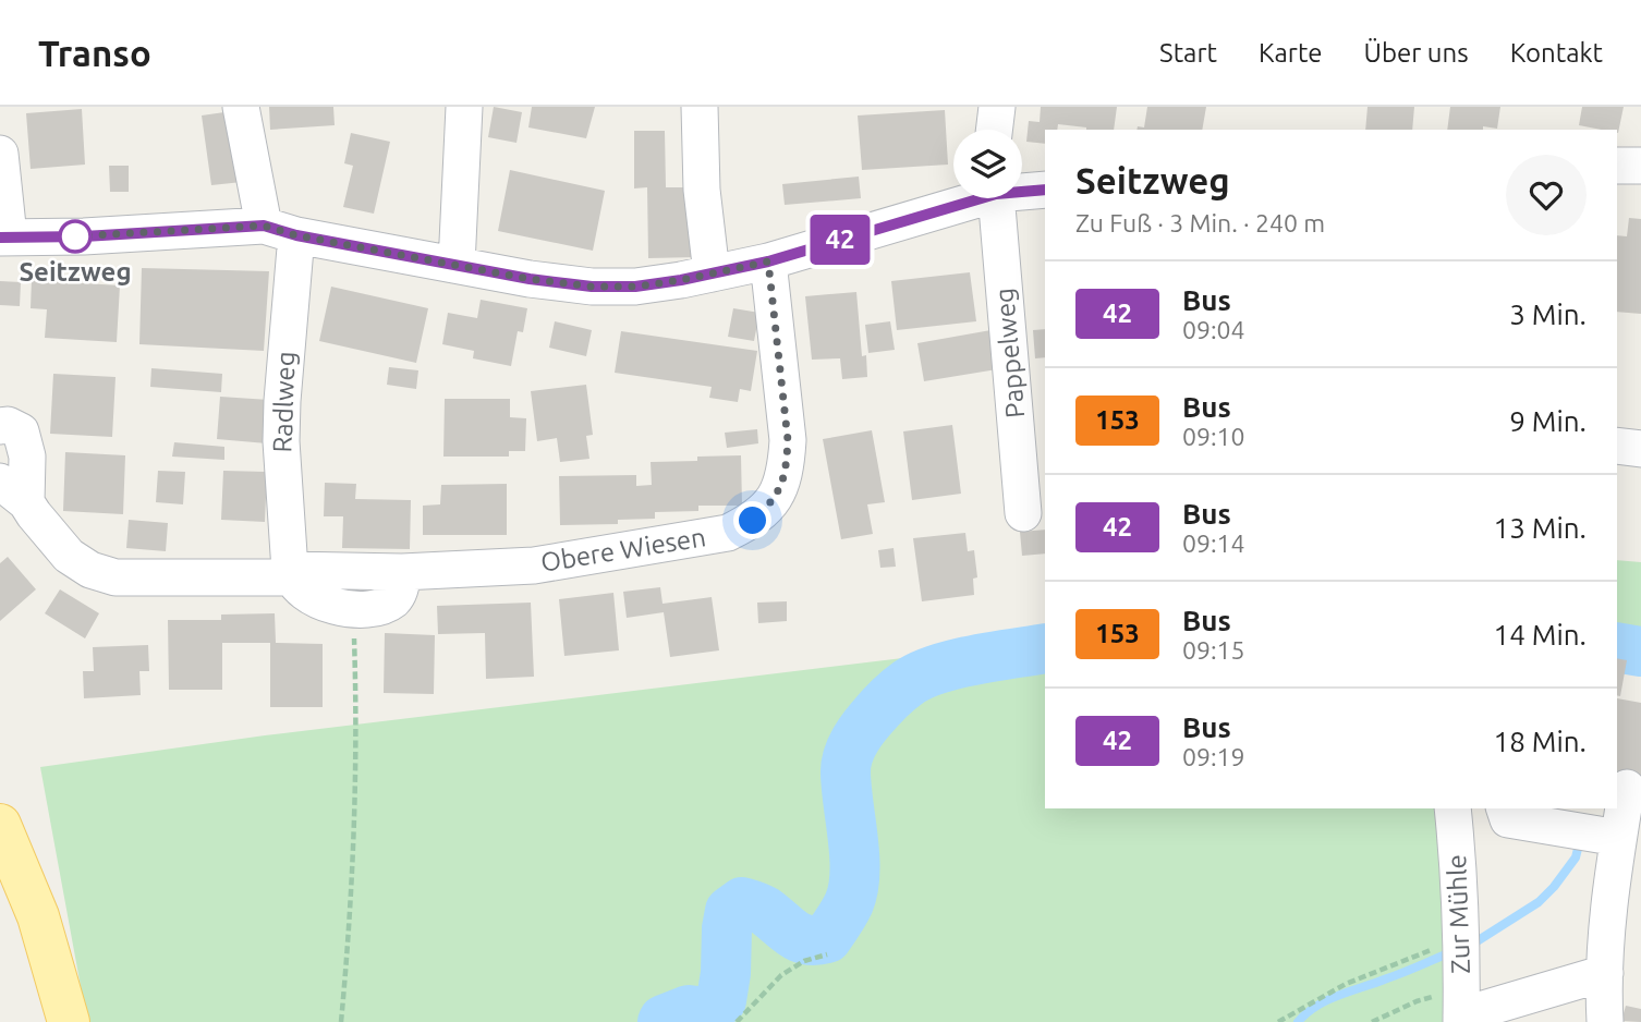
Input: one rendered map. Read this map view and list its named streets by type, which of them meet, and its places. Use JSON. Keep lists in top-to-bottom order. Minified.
{"streets":{"street":["Pappelweg","Radlweg","Obere Wiesen","Zur Mühle"]},"crossings":[["Radlweg","Obere Wiesen"]],"places":["Seitzweg"],"lines":["bus line 42"],"page":{"header":"Transo","nav":["Start","Karte","Über uns","Kontakt"],"on_map":"42","heading":["Seitzweg","Zu Fuß · 3 Min. · 240 m"],"list":[{"mark":"42","name":"Bus","note":"09:04","value":"3 Min."},{"mark":"153","name":"Bus","note":"09:10","value":"9 Min."},{"mark":"42","name":"Bus","note":"09:14","value":"13 Min."},{"mark":"153","name":"Bus","note":"09:15","value":"14 Min."},{"mark":"42","name":"Bus","note":"09:19","value":"18 Min."}]}}
